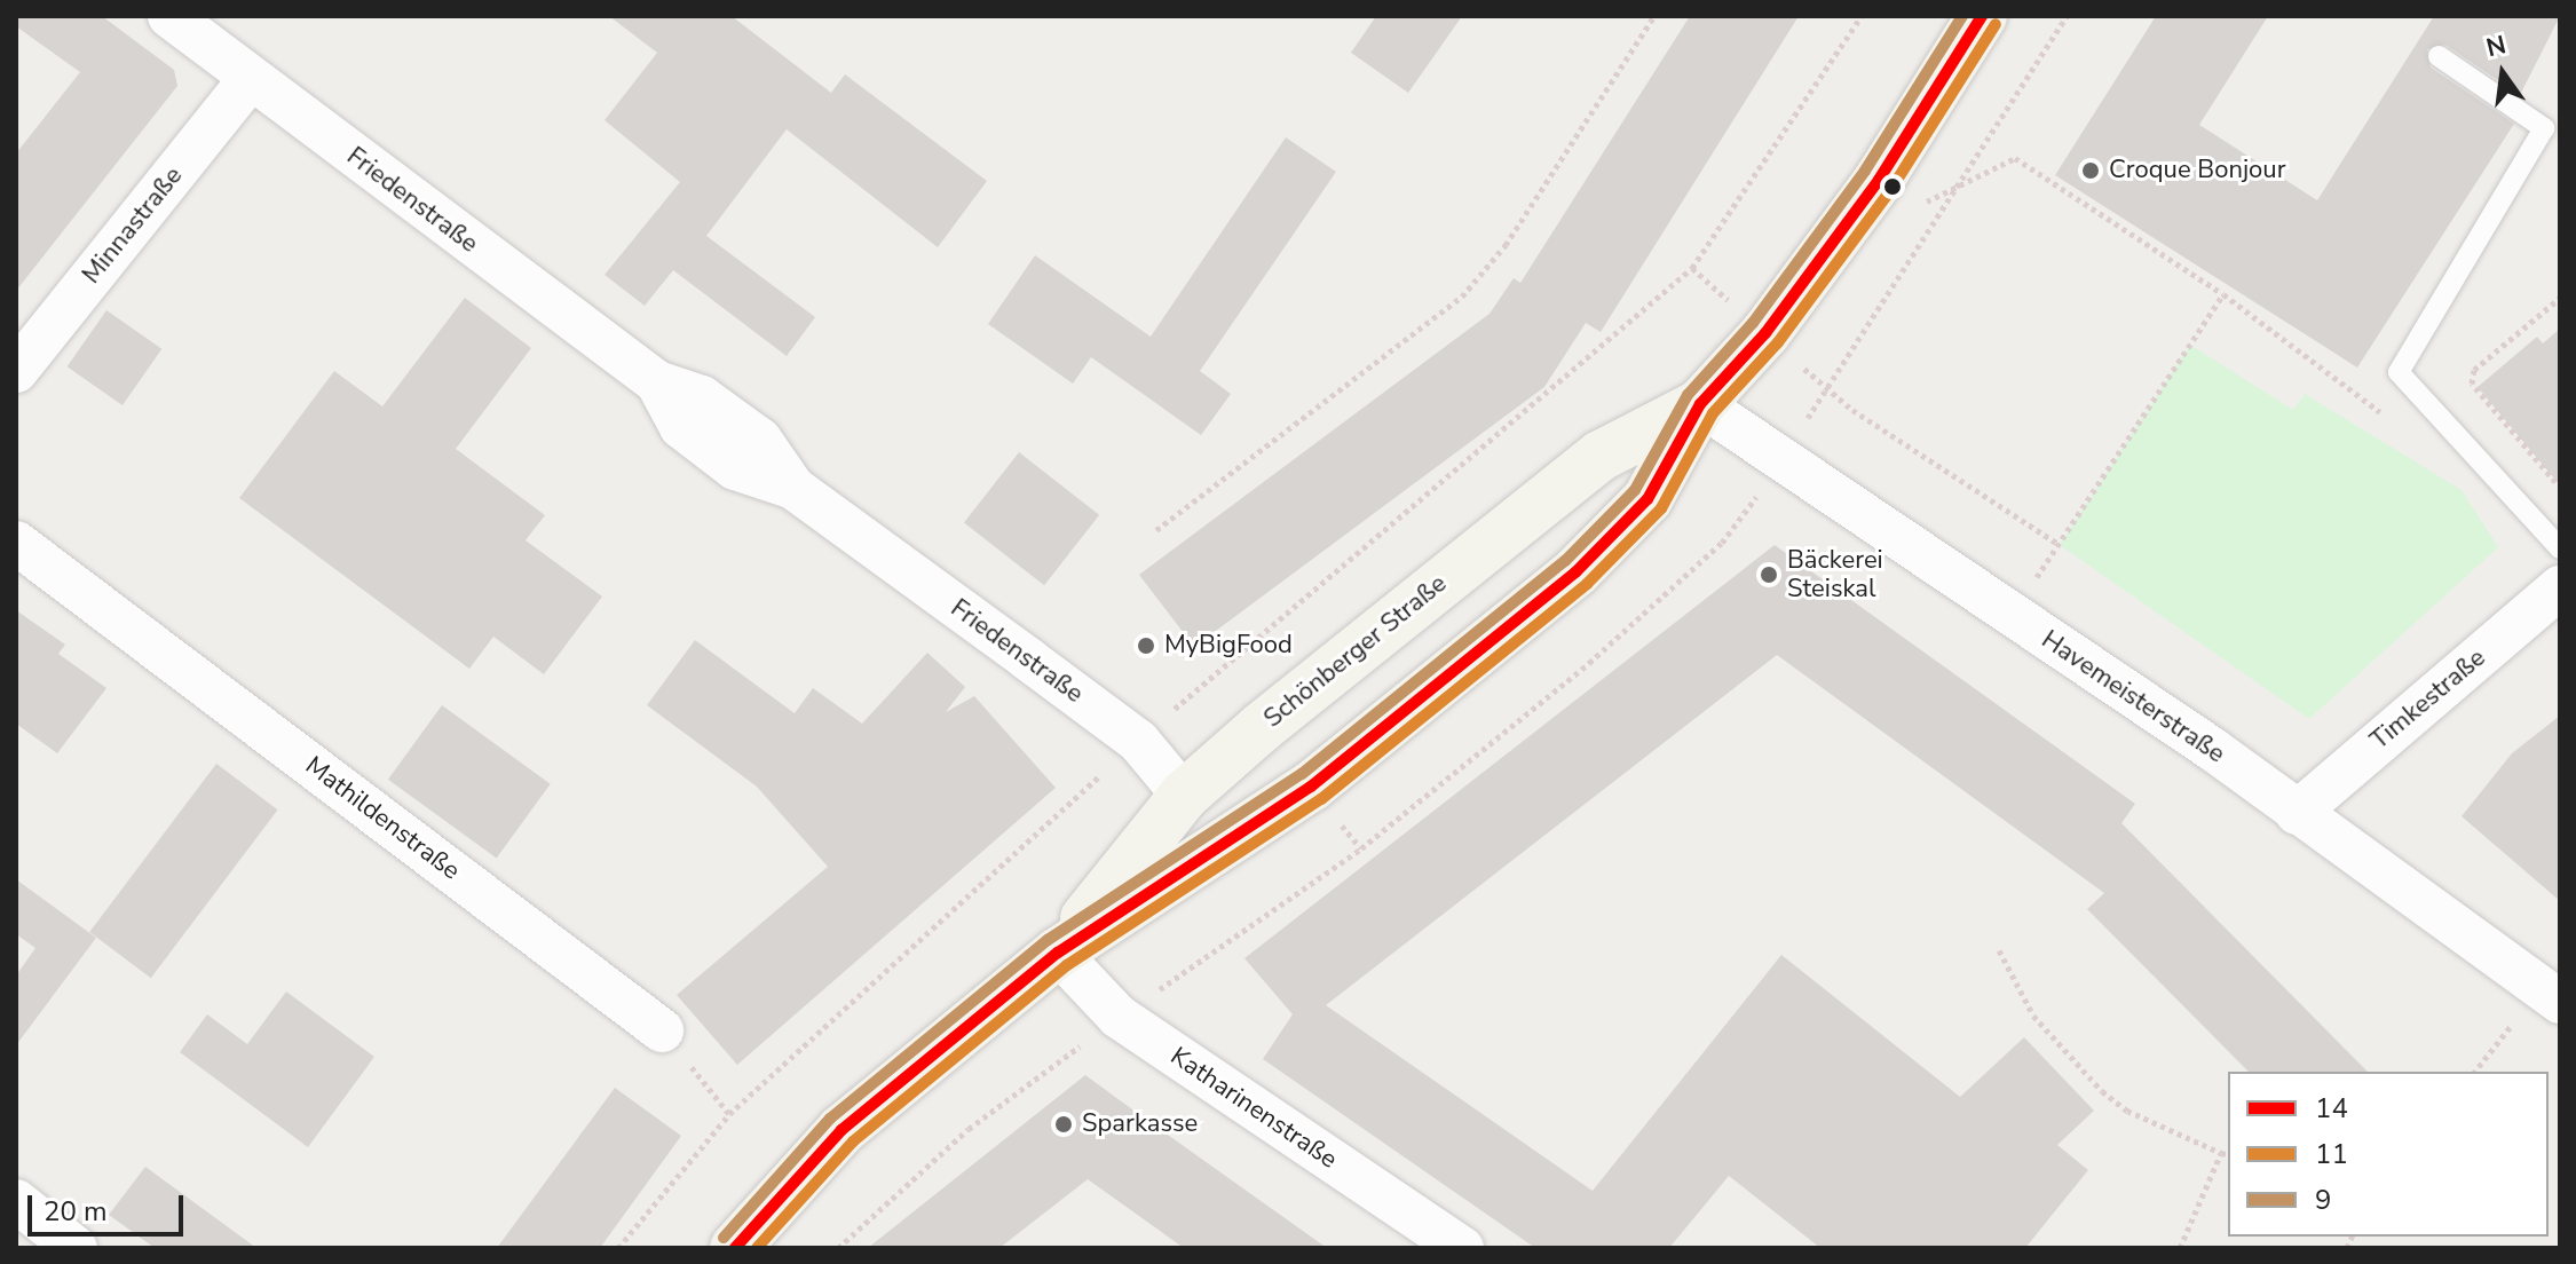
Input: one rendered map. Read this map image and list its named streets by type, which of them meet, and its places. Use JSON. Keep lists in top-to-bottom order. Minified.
{"streets":{"main road":["Schönberger Straße"],"street":["Friedenstraße","Minnastraße","Havemeisterstraße","Timkestraße","Mathildenstraße","Katharinenstraße"]},"crossings":[["Friedenstraße","Minnastraße"],["Friedenstraße","Schönberger Straße"],["Schönberger Straße","Havemeisterstraße"],["Schönberger Straße","Katharinenstraße"],["Havemeisterstraße","Timkestraße"]],"places":["Croque Bonjour","Bäckerei Steiskal","MyBigFood","Sparkasse"],"lines":["transit line 14","transit line 9","transit line 11"],"legend":["14","11","9"],"scale_bar":"20 m","north":"top"}
